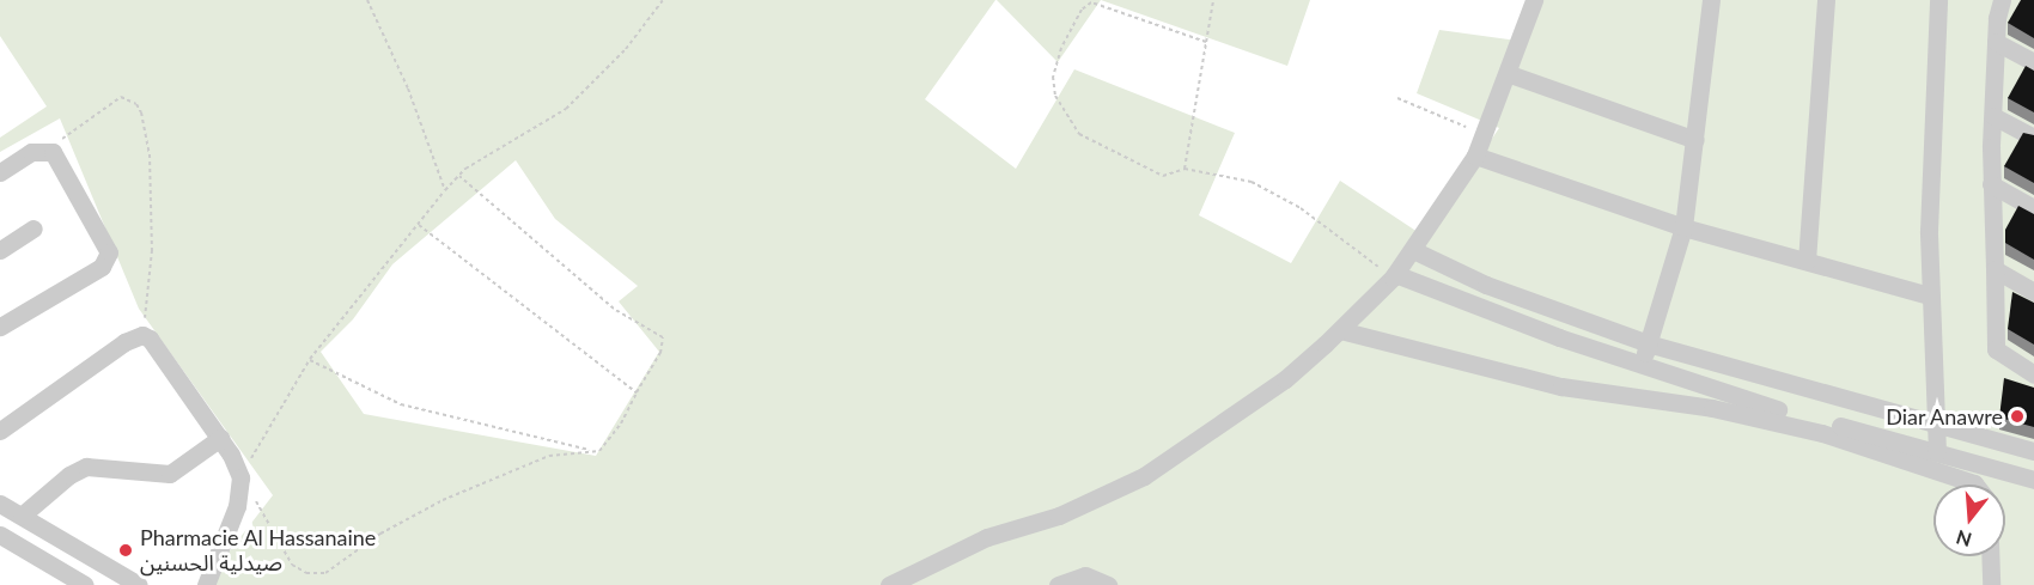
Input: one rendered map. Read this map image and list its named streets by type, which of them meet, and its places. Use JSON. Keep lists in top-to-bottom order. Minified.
{"places":["Diar Anawre","Pharmacie Al Hassanaine صيدلية الحسنين"],"north":"bottom"}
